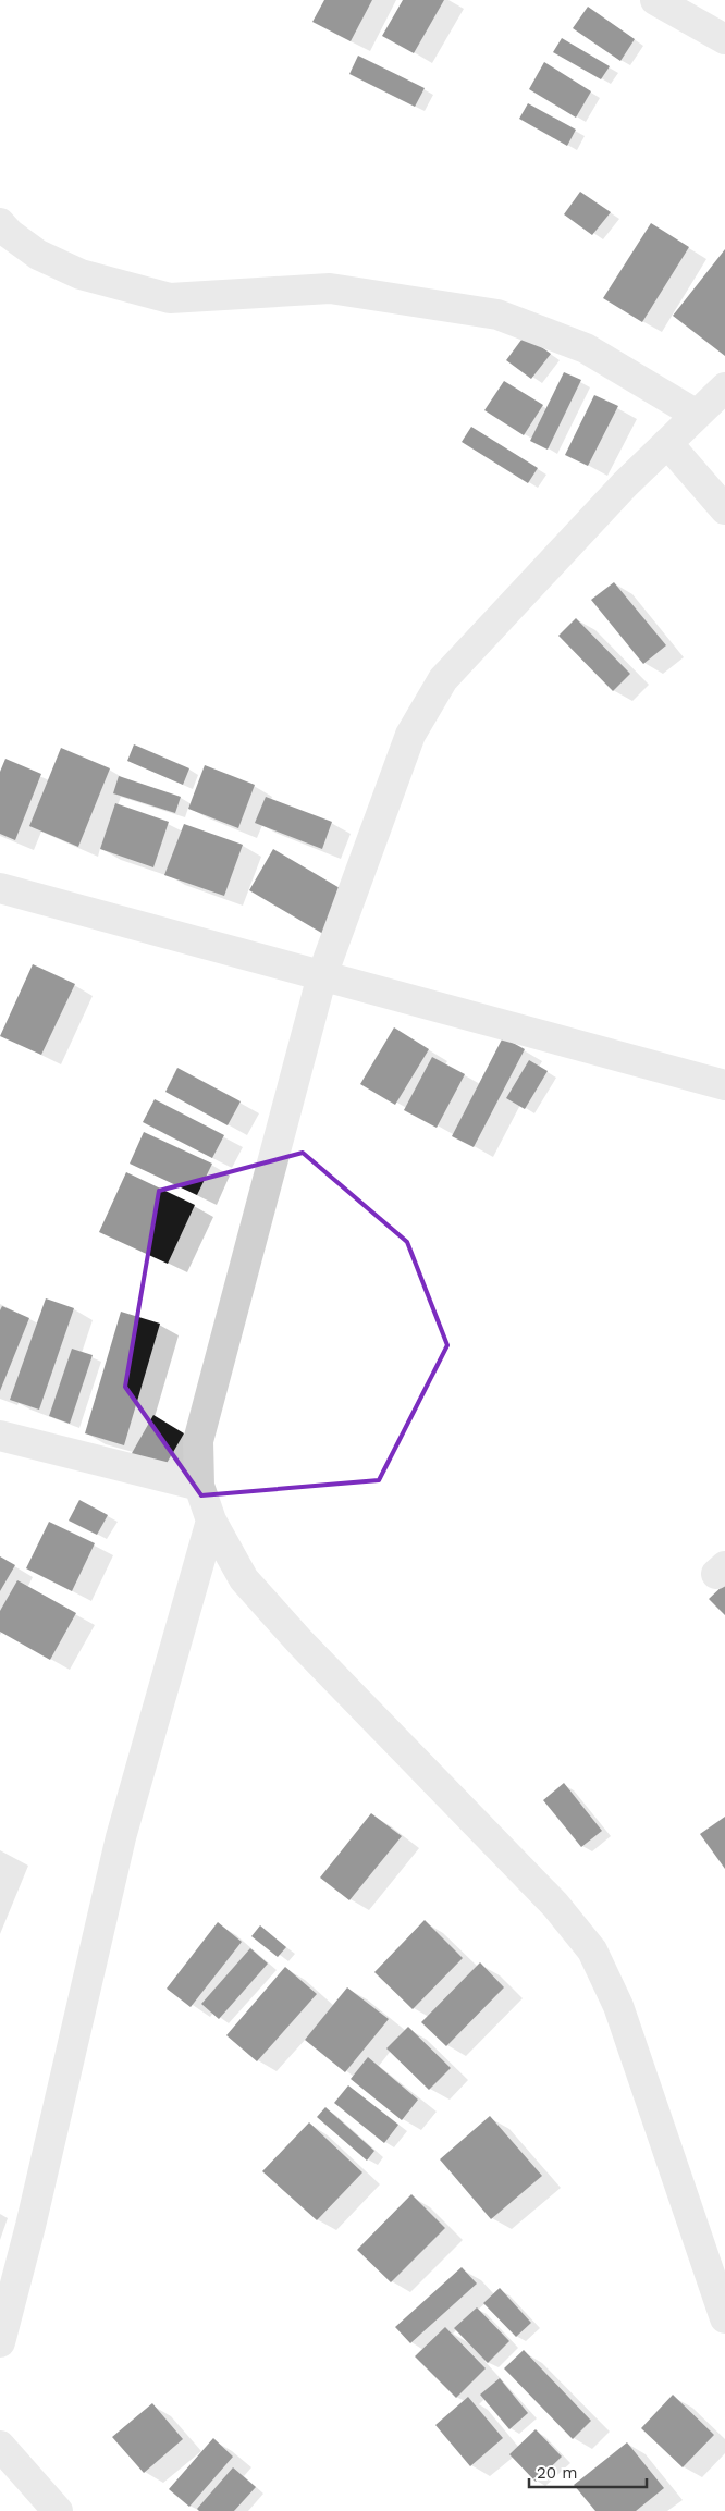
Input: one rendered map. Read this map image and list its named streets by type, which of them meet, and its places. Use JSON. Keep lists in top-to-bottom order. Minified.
{"scale_bar":"20 m"}
